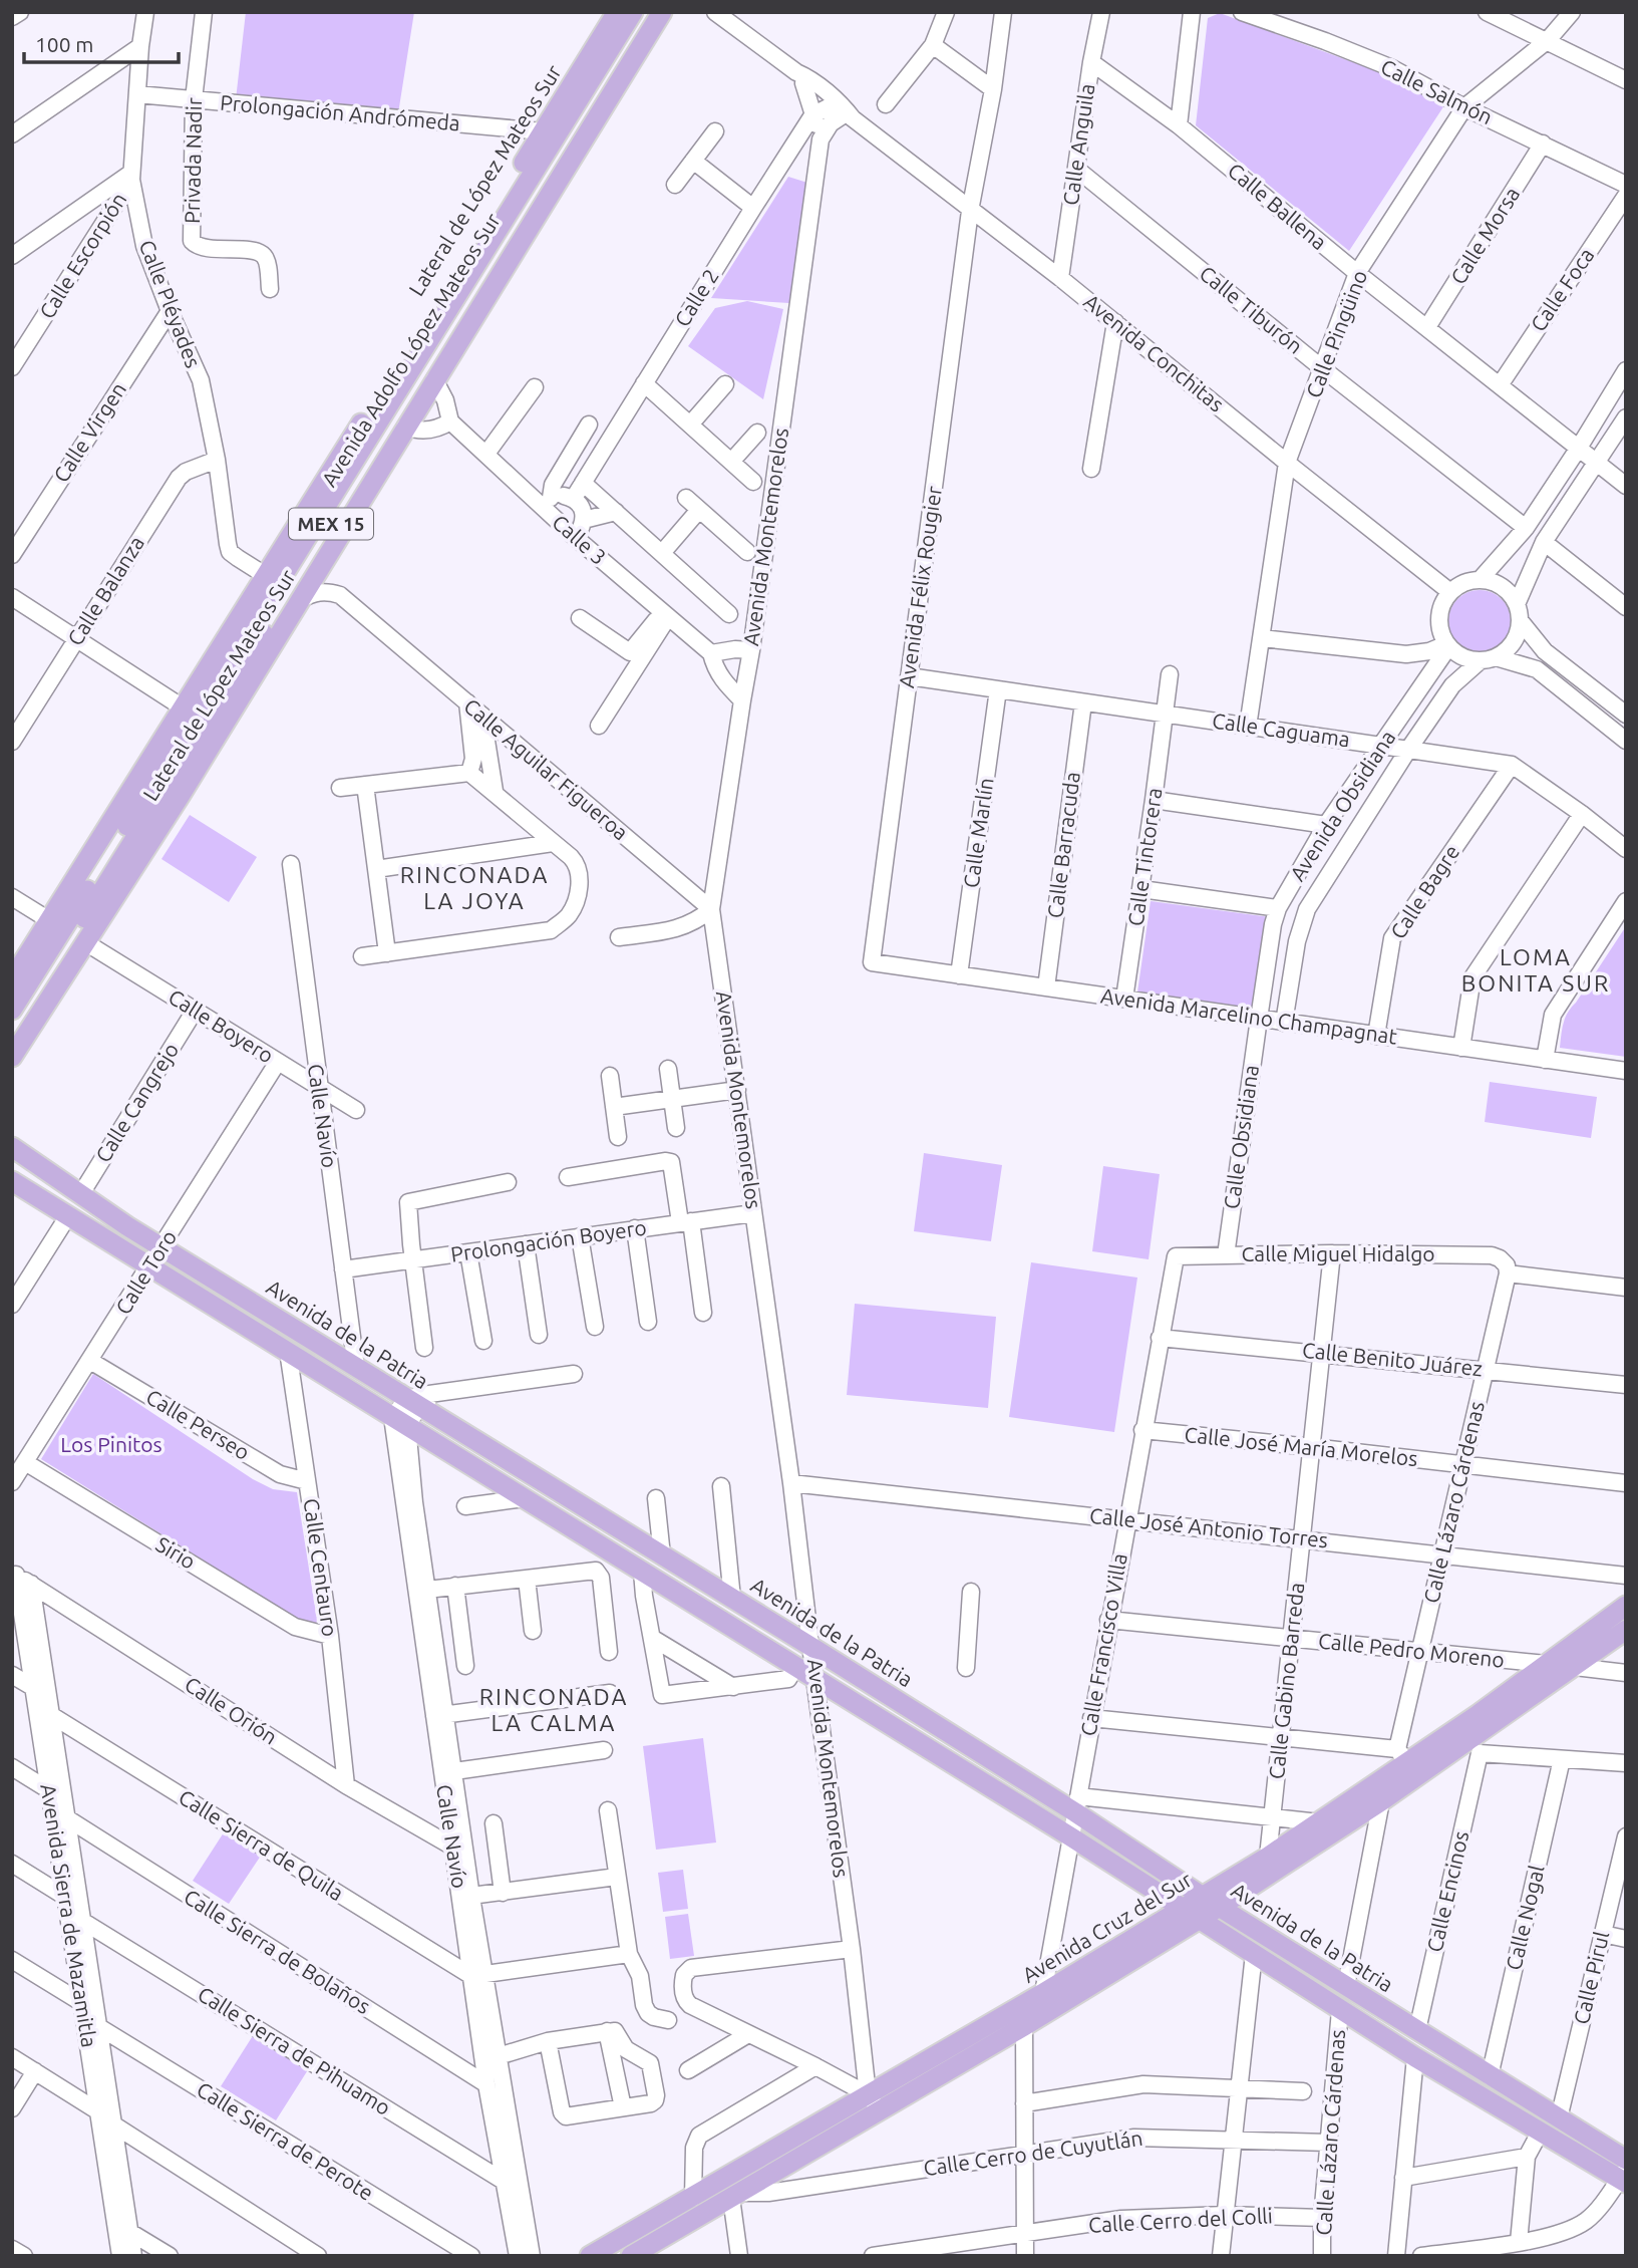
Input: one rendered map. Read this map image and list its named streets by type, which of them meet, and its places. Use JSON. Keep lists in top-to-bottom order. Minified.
{"streets":{"main road":["Lateral de López Mateos Sur","Avenida Adolfo López Mateos Sur","MEX 15","Avenida de la Patria","Avenida Cruz del Sur"],"street":["Calle Salmón","Prolongación Andrómeda","Calle Anguila","Privada Nadir","Calle Ballena","Calle Morsa","Calle Escorpión","Calle Foca","Calle 2","Calle Pléyades","Calle Tiburón","Calle Pingüino","Avenida Conchitas","Calle Virgen","Avenida Montemorelos","Calle 3","Avenida Félix Rougier","Calle Balanza","Calle Caguama","Calle Aguilar Figueroa","Avenida Obsidiana","Calle Marlín","Calle Barracuda","Calle Tintorera","Calle Bagre","Avenida Marcelino Champagnat","Calle Boyero","Calle Cangrejo","Calle Navío","Calle Obsidiana","Prolongación Boyero","Calle Miguel Hidalgo","Calle Toro","Calle Benito Juárez","Calle Perseo","Calle José María Morelos","Calle Lázaro Cárdenas","Calle José Antonio Torres","Sirio","Calle Centauro","Calle Francisco Villa","Calle Pedro Moreno","Calle Gabino Barreda","Calle Orión","Calle Sierra de Quila","Calle Encinos","Avenida Sierra de Mazamitla","Calle Nogal","Calle Sierra de Bolaños","Calle Pirul","Calle Sierra de Pihuamo","Calle Sierra de Perote","Calle Cerro de Cuyutlán","Calle Cerro del Colli"]},"crossings":[["Calle Salmón","Calle Morsa"],["Calle Salmón","Calle Pingüino"],["Prolongación Andrómeda","Privada Nadir"],["Prolongación Andrómeda","Lateral de López Mateos Sur"],["Prolongación Andrómeda","Calle Pléyades"],["Prolongación Andrómeda","Avenida Adolfo López Mateos Sur"],["Calle Anguila","Calle Ballena"],["Calle Anguila","Calle Tiburón"],["Calle Anguila","Avenida Conchitas"],["Lateral de López Mateos Sur","Calle Pléyades"],["Lateral de López Mateos Sur","Avenida Adolfo López Mateos Sur"],["Lateral de López Mateos Sur","Calle 3"],["Lateral de López Mateos Sur","Calle Aguilar Figueroa"],["Lateral de López Mateos Sur","Calle Boyero"],["Calle Ballena","Calle Morsa"],["Calle Ballena","Calle Foca"],["Calle Ballena","Calle Pingüino"],["Calle Escorpión","Calle Pléyades"],["Calle 2","Avenida Conchitas"],["Calle Pléyades","Calle Virgen"],["Calle Pléyades","Calle Balanza"],["Calle Tiburón","Calle Pingüino"],["Calle Pingüino","Avenida Conchitas"],["Calle Pingüino","Calle Caguama"],["Avenida Conchitas","Avenida Félix Rougier"],["Avenida Conchitas","Avenida Obsidiana"],["Avenida Montemorelos","Calle 3"],["Avenida Montemorelos","Calle Aguilar Figueroa"],["Avenida Montemorelos","Prolongación Boyero"],["Avenida Montemorelos","Avenida de la Patria"],["Avenida Montemorelos","Calle José Antonio Torres"],["Avenida Montemorelos","Avenida Cruz del Sur"],["Avenida Félix Rougier","Calle Caguama"],["Avenida Félix Rougier","Avenida Marcelino Champagnat"],["Calle Caguama","Avenida Obsidiana"],["Calle Caguama","Calle Marlín"],["Calle Caguama","Calle Barracuda"],["Calle Caguama","Calle Tintorera"],["Calle Caguama","Calle Bagre"],["Avenida Obsidiana","Avenida Marcelino Champagnat"],["Avenida Obsidiana","Calle Obsidiana"],["Calle Marlín","Avenida Marcelino Champagnat"],["Calle Barracuda","Avenida Marcelino Champagnat"],["Calle Tintorera","Avenida Marcelino Champagnat"],["Calle Bagre","Avenida Marcelino Champagnat"],["Avenida Marcelino Champagnat","Calle Obsidiana"],["Calle Boyero","Calle Cangrejo"],["Calle Boyero","Calle Navío"],["Calle Boyero","Calle Toro"],["Calle Cangrejo","Avenida de la Patria"],["Calle Navío","Prolongación Boyero"],["Calle Navío","Avenida de la Patria"],["Calle Navío","Calle Orión"],["Calle Navío","Calle Sierra de Quila"],["Calle Navío","Calle Sierra de Bolaños"],["Calle Navío","Calle Sierra de Pihuamo"],["Calle Obsidiana","Calle Miguel Hidalgo"],["Calle Miguel Hidalgo","Calle Lázaro Cárdenas"],["Calle Miguel Hidalgo","Calle Francisco Villa"],["Calle Miguel Hidalgo","Calle Gabino Barreda"],["Calle Toro","Avenida de la Patria"],["Calle Toro","Calle Perseo"],["Calle Toro","Sirio"],["Avenida de la Patria","Calle Lázaro Cárdenas"],["Avenida de la Patria","Calle Centauro"],["Avenida de la Patria","Calle Francisco Villa"],["Avenida de la Patria","Calle Encinos"],["Avenida de la Patria","Calle Nogal"],["Avenida de la Patria","Avenida Cruz del Sur"],["Avenida de la Patria","Calle Pirul"],["Calle Benito Juárez","Calle Lázaro Cárdenas"],["Calle Benito Juárez","Calle Francisco Villa"],["Calle Benito Juárez","Calle Gabino Barreda"],["Calle Perseo","Calle Centauro"],["Calle José María Morelos","Calle Lázaro Cárdenas"],["Calle José María Morelos","Calle Francisco Villa"],["Calle José María Morelos","Calle Gabino Barreda"],["Calle Lázaro Cárdenas","Calle José Antonio Torres"],["Calle Lázaro Cárdenas","Calle Pedro Moreno"],["Calle Lázaro Cárdenas","Avenida Cruz del Sur"],["Calle Lázaro Cárdenas","Calle Cerro de Cuyutlán"],["Calle Lázaro Cárdenas","Calle Cerro del Colli"],["Calle José Antonio Torres","Calle Francisco Villa"],["Calle José Antonio Torres","Calle Gabino Barreda"],["Sirio","Calle Centauro"],["Calle Centauro","Calle Orión"],["Calle Francisco Villa","Calle Pedro Moreno"],["Calle Francisco Villa","Avenida Cruz del Sur"],["Calle Pedro Moreno","Calle Gabino Barreda"],["Calle Pedro Moreno","Avenida Cruz del Sur"],["Calle Gabino Barreda","Avenida Cruz del Sur"],["Calle Orión","Avenida Sierra de Mazamitla"],["Calle Sierra de Quila","Avenida Sierra de Mazamitla"],["Calle Encinos","Avenida Cruz del Sur"],["Avenida Sierra de Mazamitla","Calle Sierra de Bolaños"],["Avenida Sierra de Mazamitla","Calle Sierra de Pihuamo"],["Avenida Sierra de Mazamitla","Calle Sierra de Perote"],["Avenida Cruz del Sur","Calle Cerro de Cuyutlán"]],"districts":["RINCONADA LA JOYA","LOMA BONITA SUR","RINCONADA LA CALMA"],"parks":["Los Pinitos"],"scale_bar":"100 m"}
